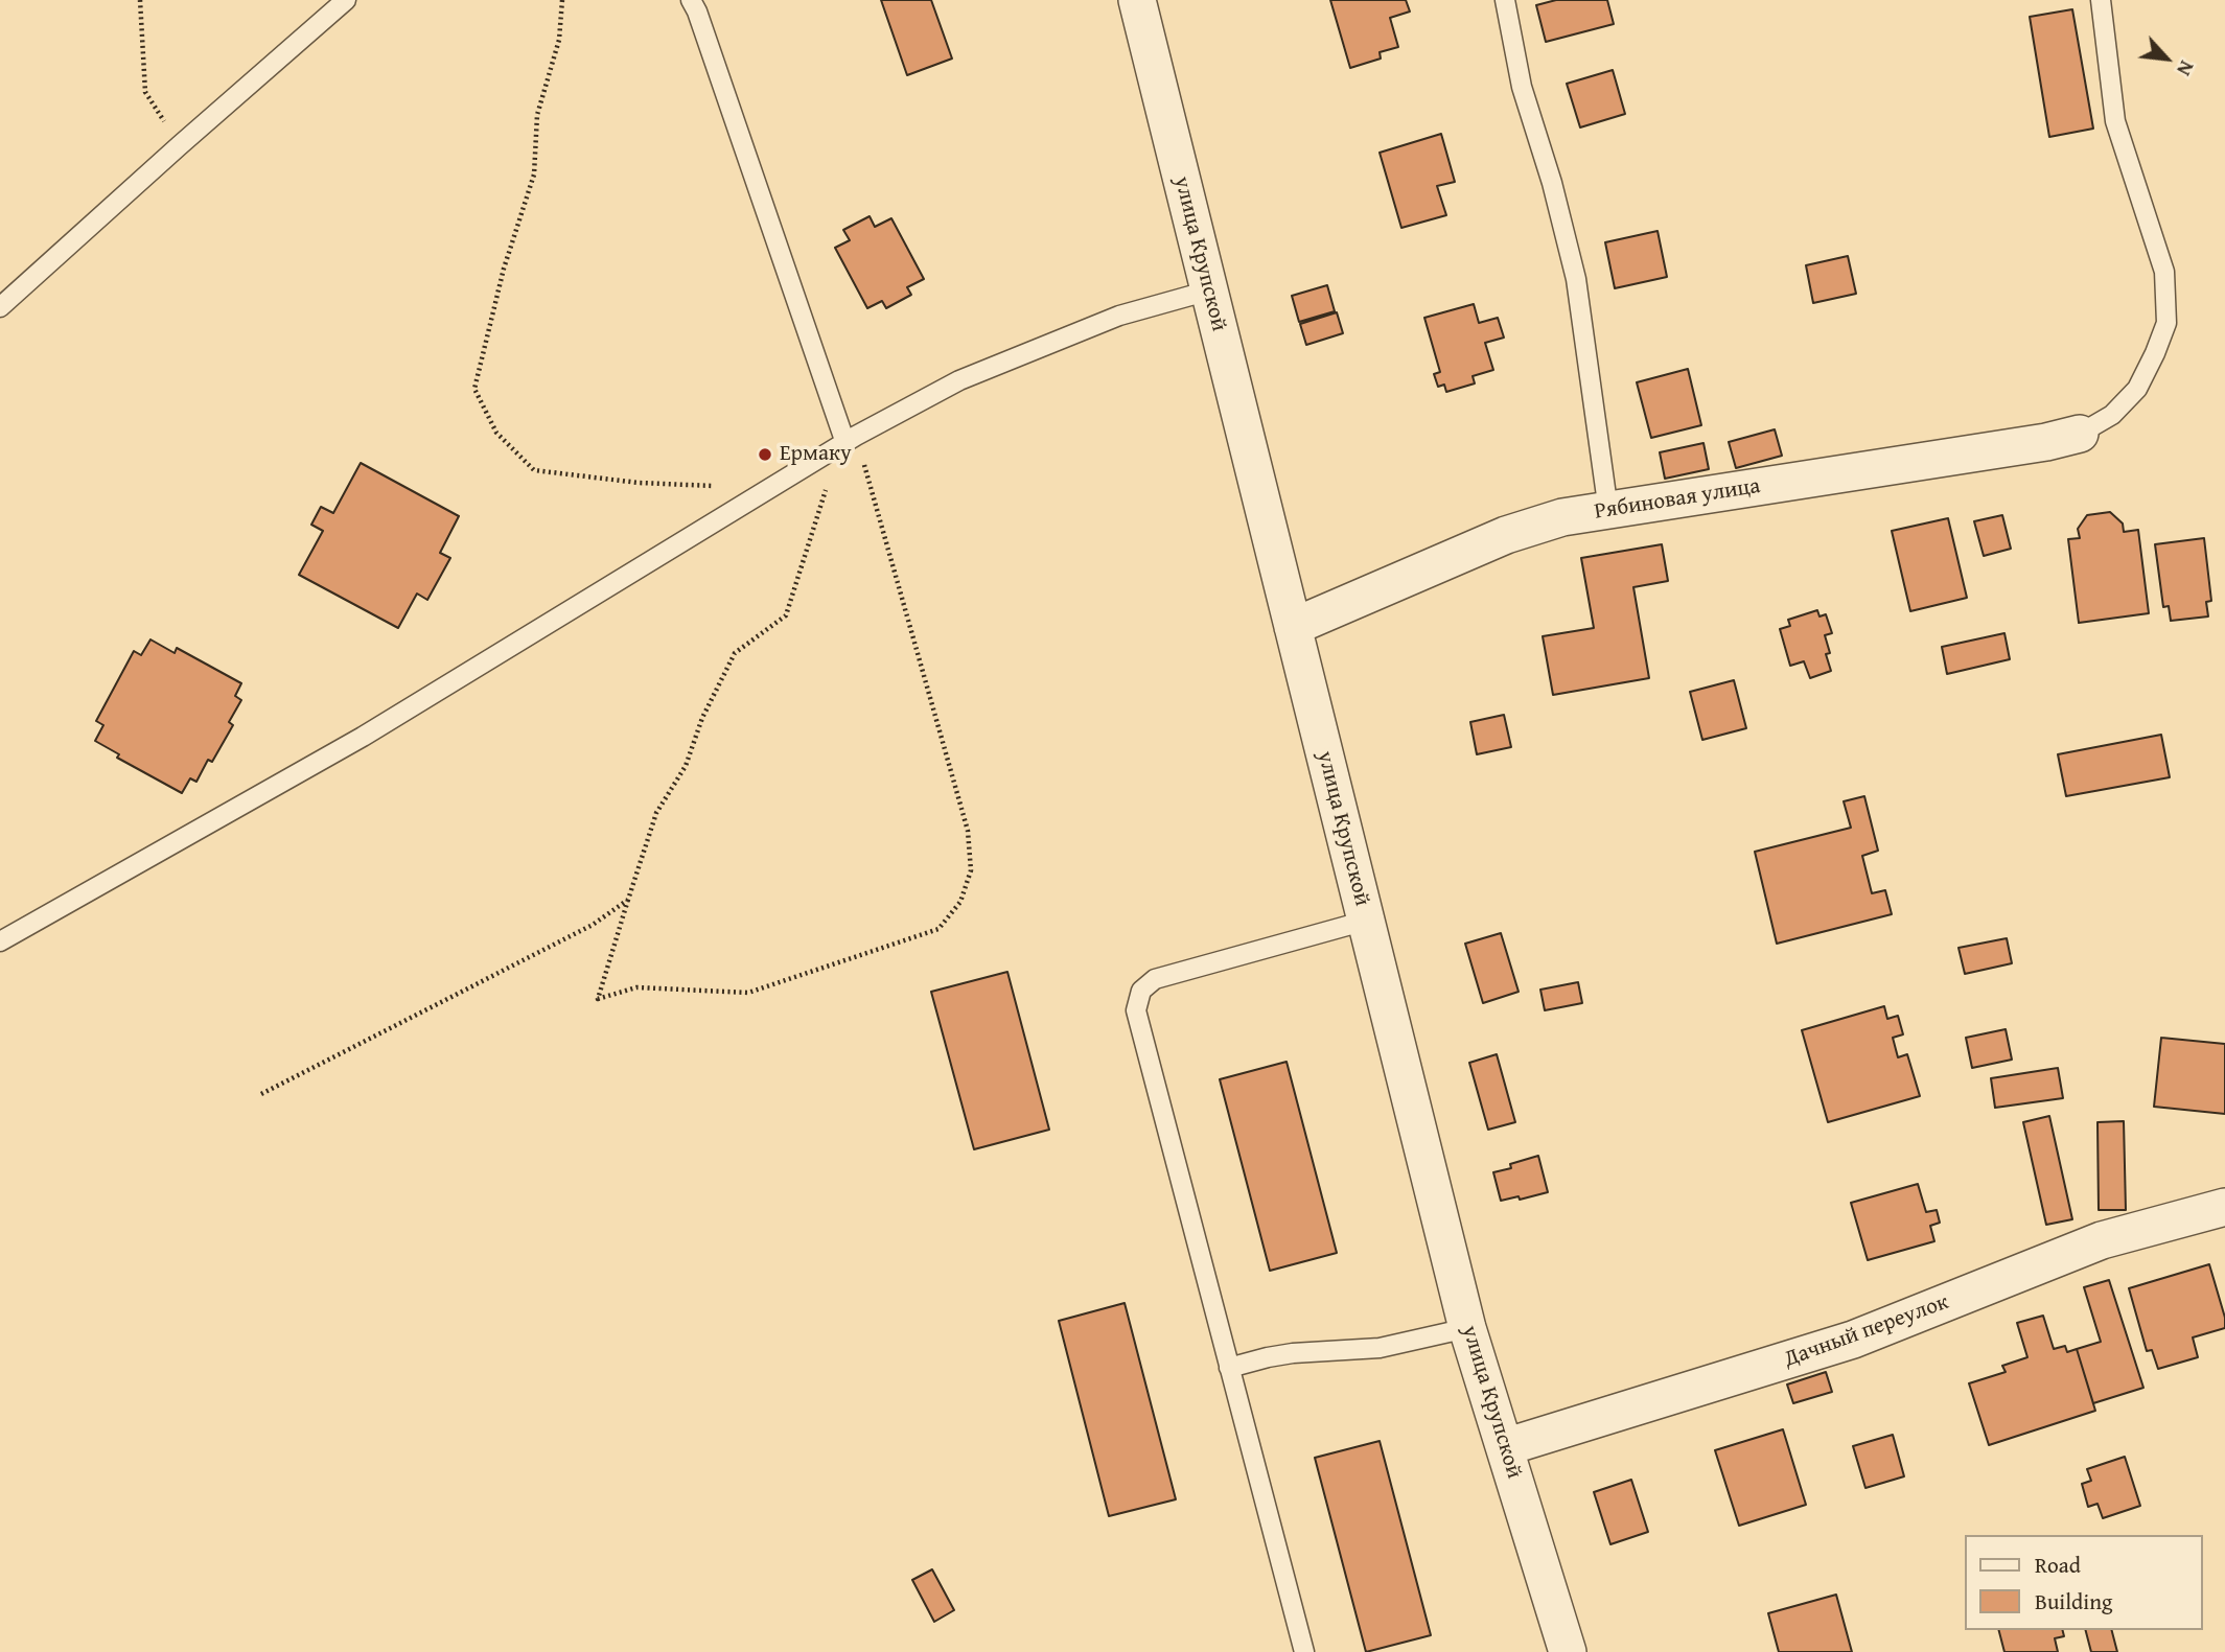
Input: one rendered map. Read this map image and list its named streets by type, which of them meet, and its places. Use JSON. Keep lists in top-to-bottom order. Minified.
{"streets":{"street":["улица Крупской","Рябиновая улица","Дачный переулок"]},"crossings":[["улица Крупской","Рябиновая улица"],["улица Крупской","Дачный переулок"]],"places":["Ермаку"],"legend":["Road","Building"],"north":"bottom right"}
